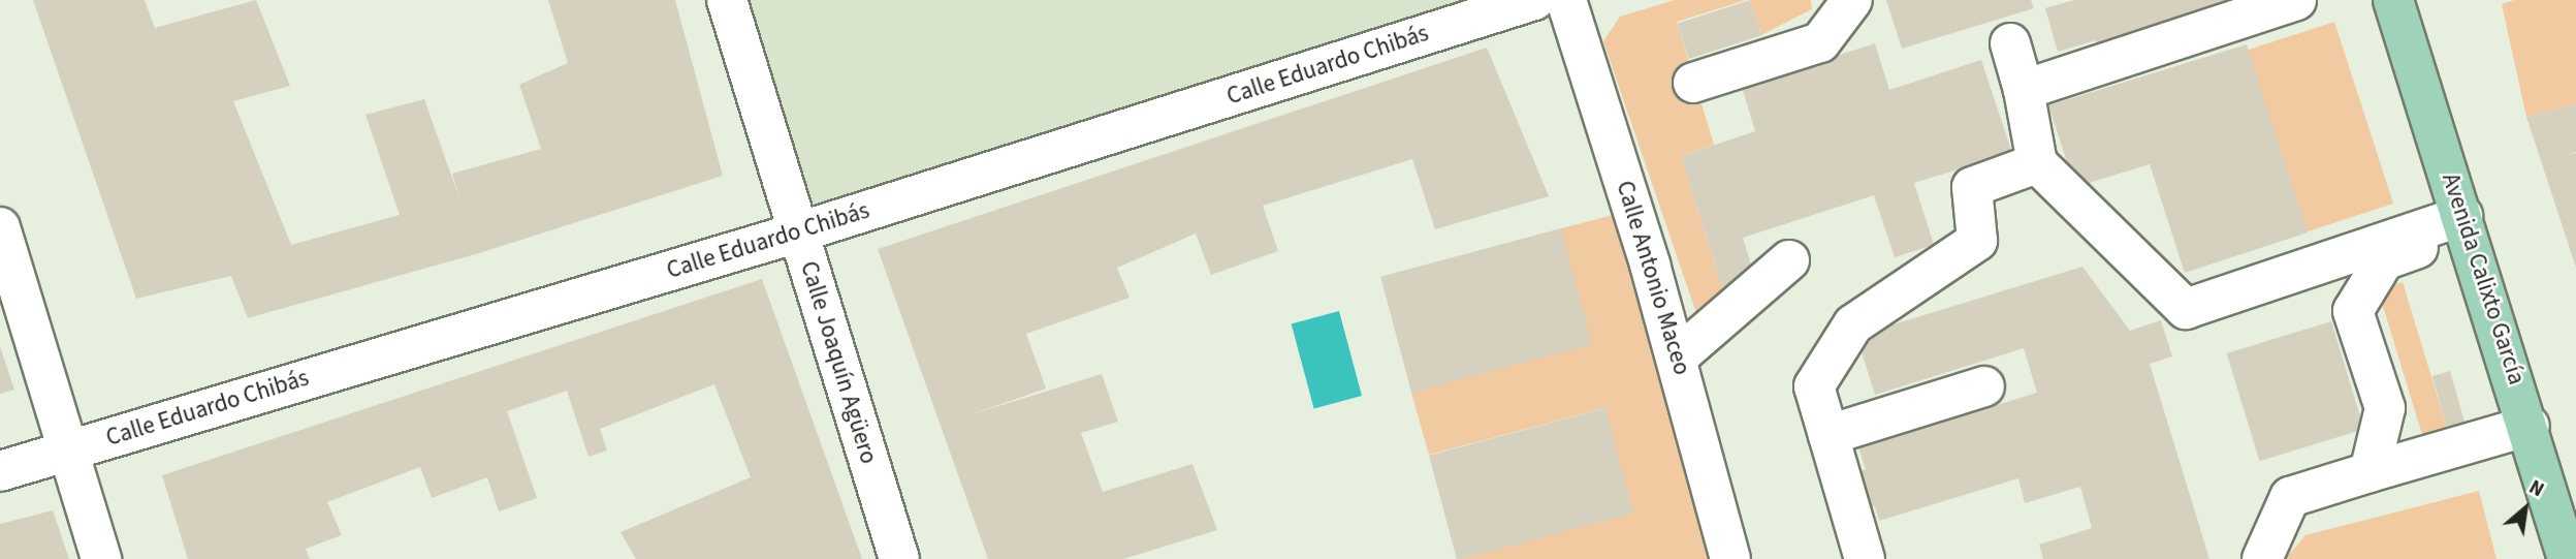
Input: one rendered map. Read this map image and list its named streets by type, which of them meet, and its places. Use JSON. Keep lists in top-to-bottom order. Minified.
{"streets":{"main road":["Avenida Calixto García"],"street":["Calle Eduardo Chibás","Calle Antonio Maceo","Calle Joaquín Agüero"]},"crossings":[["Calle Eduardo Chibás","Calle Joaquín Agüero"]],"north":"top right"}
